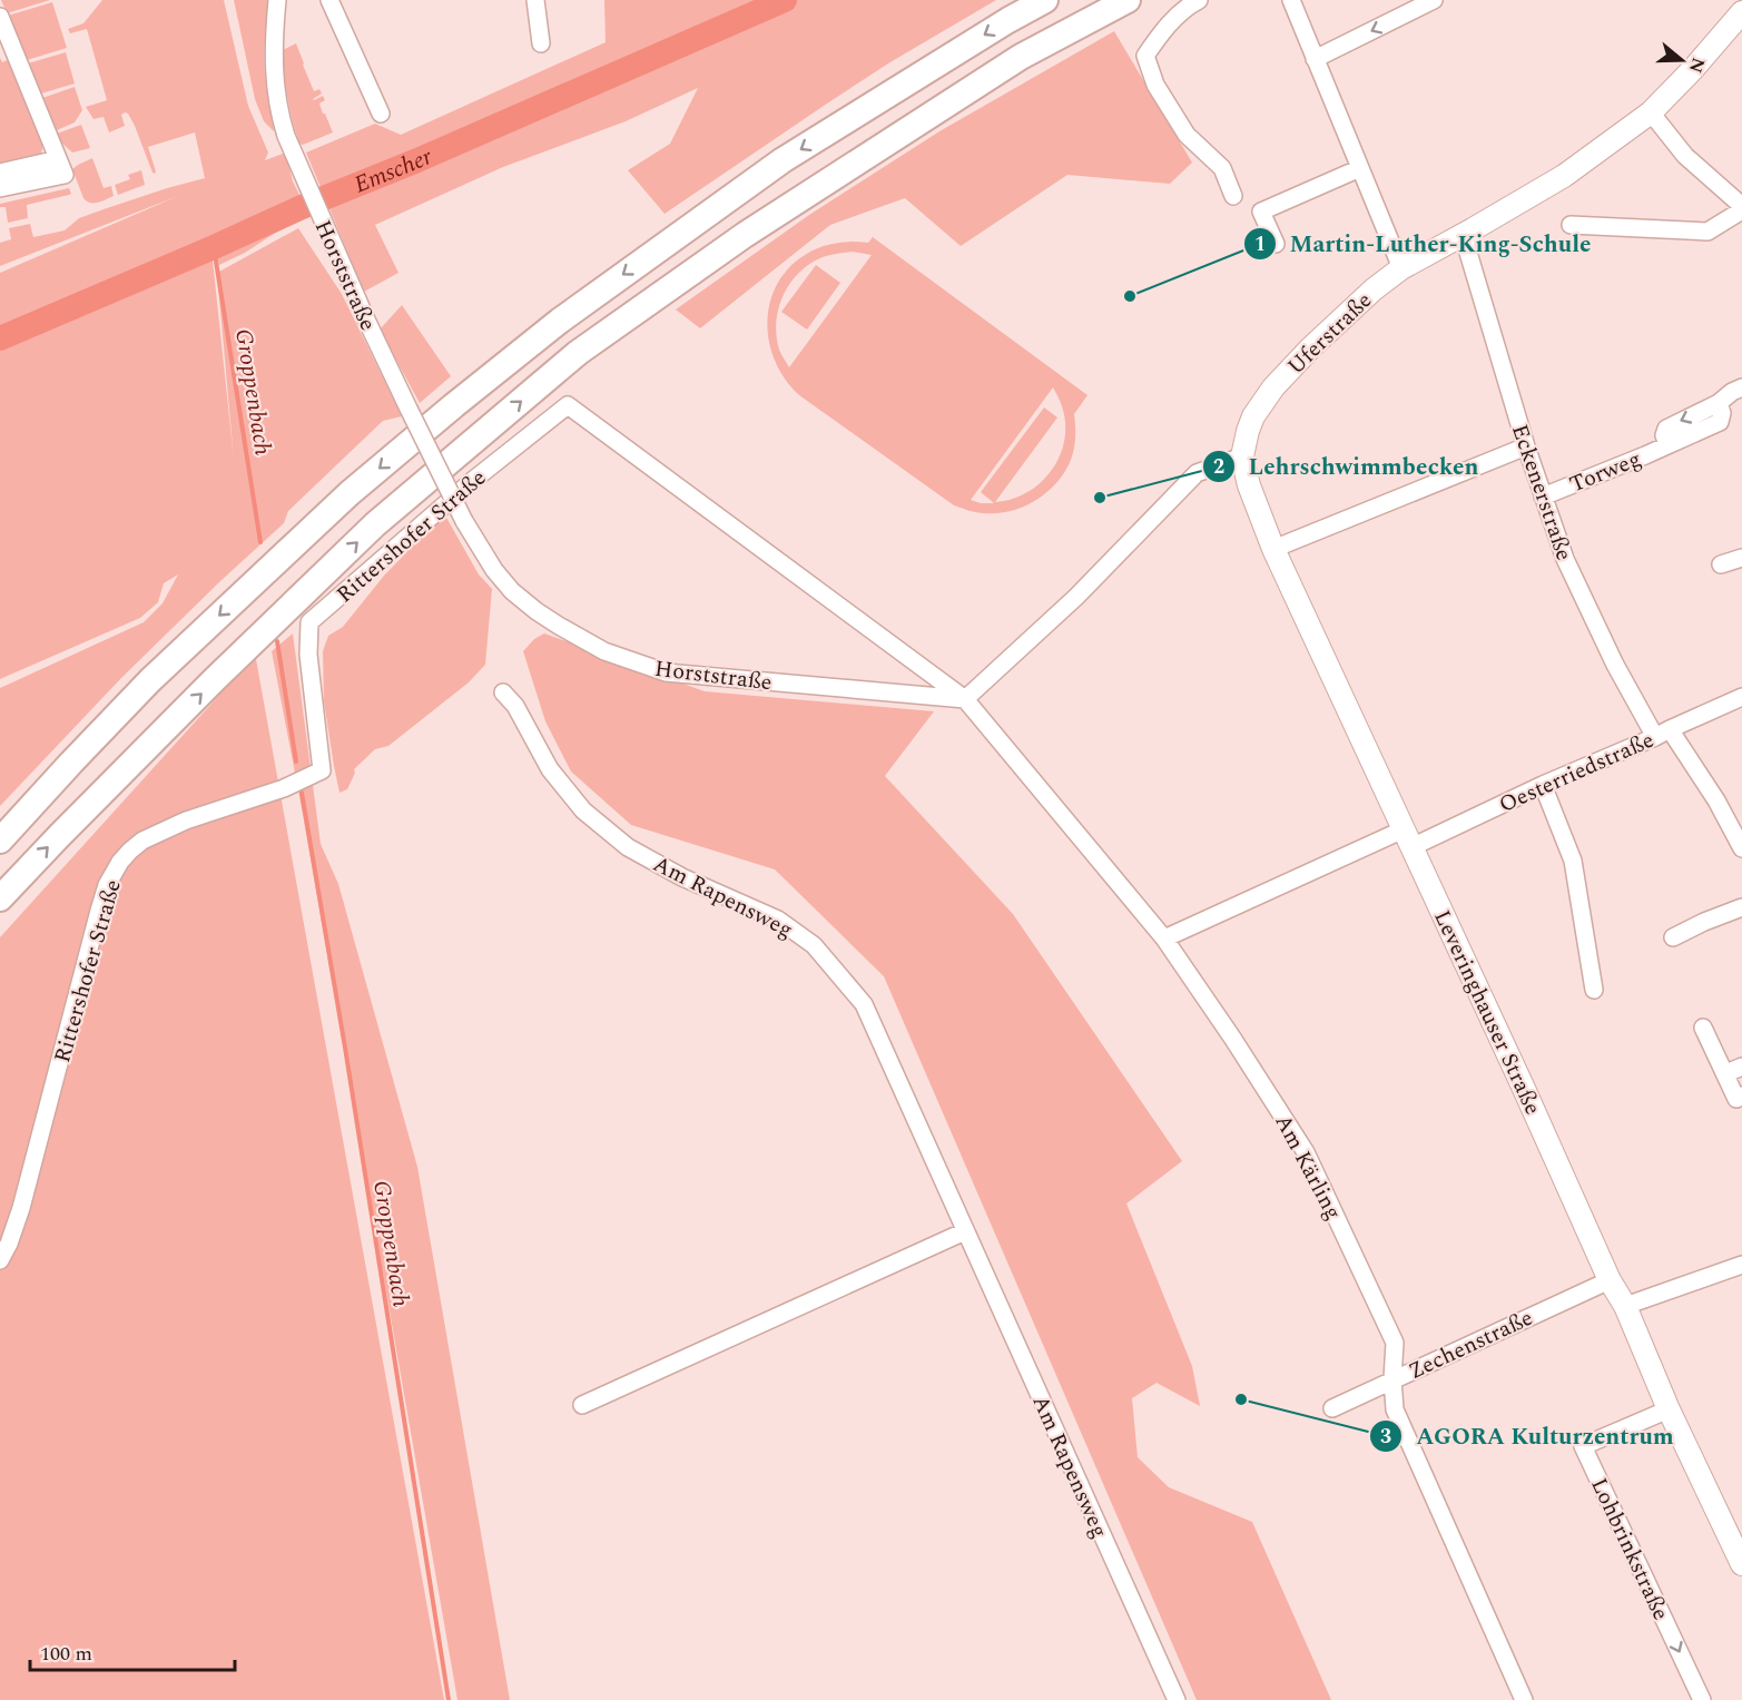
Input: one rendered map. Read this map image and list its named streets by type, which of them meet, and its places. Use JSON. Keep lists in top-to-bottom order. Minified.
{"streets":{"main road":["Uferstraße","Leveringhauser Straße"],"street":["Horststraße","Torweg","Eckenerstraße","Rittershofer Straße","Oesterriedstraße","Am Rapensweg","Am Kärling","Zechenstraße","Lohbrinkstraße"]},"crossings":[["Horststraße","Rittershofer Straße"],["Horststraße","Am Kärling"],["Uferstraße","Eckenerstraße"],["Uferstraße","Leveringhauser Straße"],["Torweg","Eckenerstraße"],["Eckenerstraße","Oesterriedstraße"],["Rittershofer Straße","Am Kärling"],["Oesterriedstraße","Leveringhauser Straße"],["Oesterriedstraße","Am Kärling"],["Leveringhauser Straße","Zechenstraße"],["Leveringhauser Straße","Lohbrinkstraße"],["Am Kärling","Zechenstraße"]],"water":["Emscher","Groppenbach"],"places":["Martin-Luther-King-Schule","Lehrschwimmbecken","AGORA Kulturzentrum"],"scale_bar":"100 m","north":"right"}
